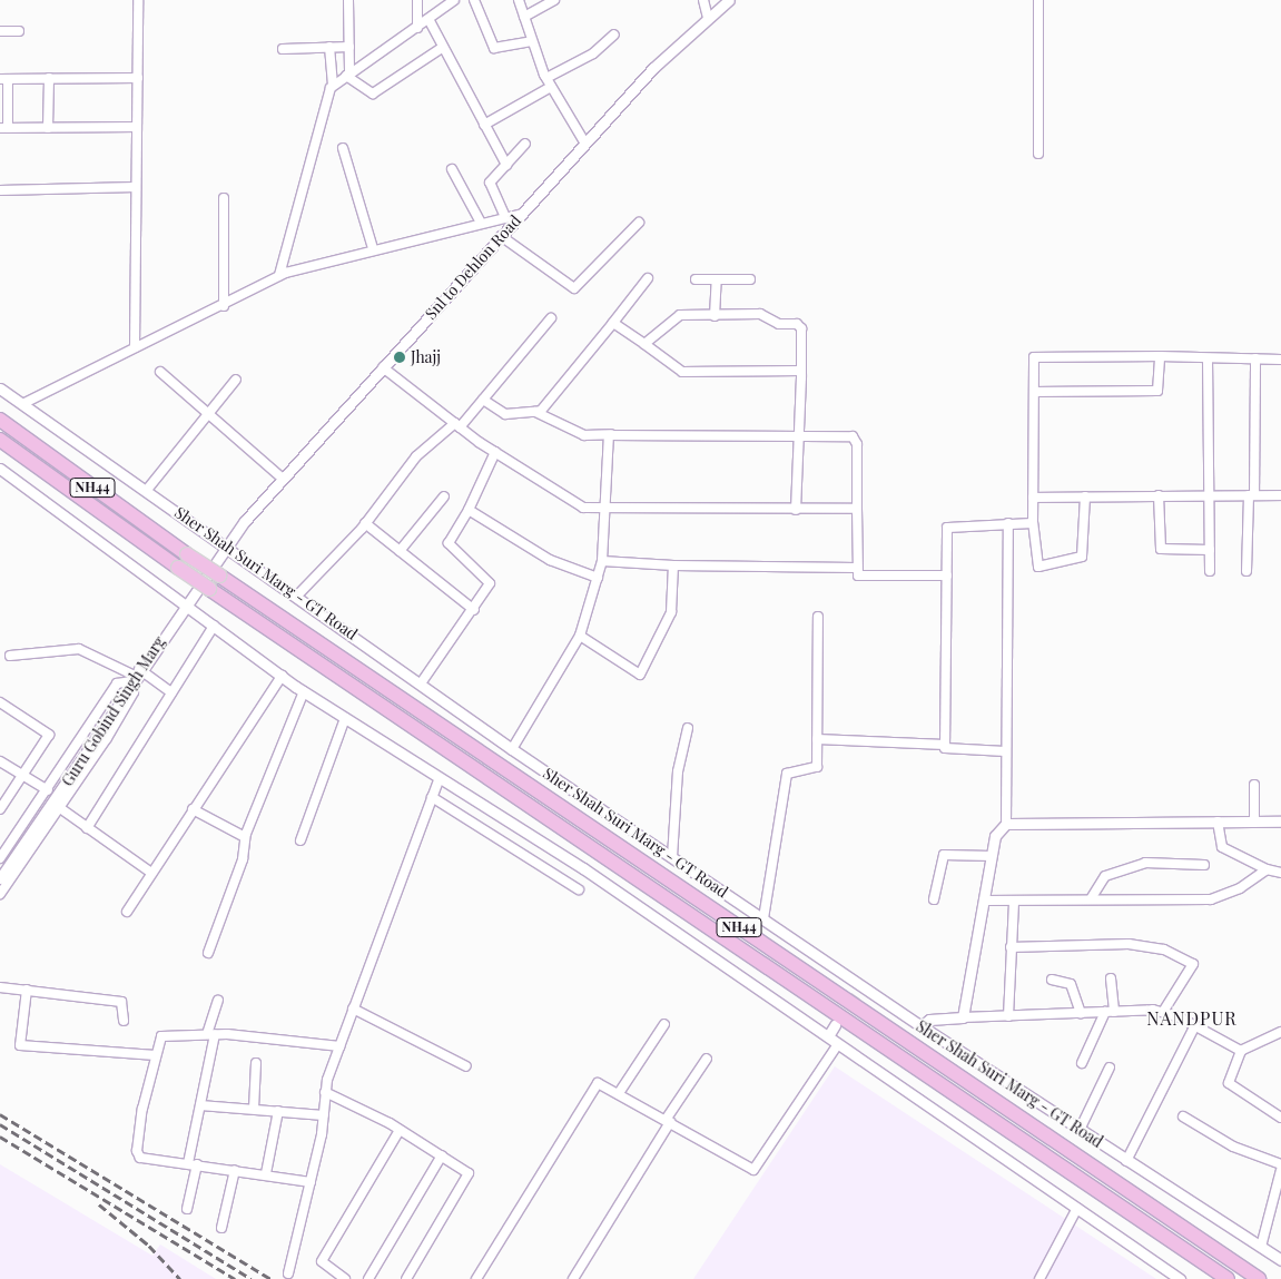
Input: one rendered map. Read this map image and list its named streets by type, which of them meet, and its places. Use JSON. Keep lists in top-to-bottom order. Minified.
{"streets":{"highway":["NH44","Sher Shah Suri Marg - GT Road"],"street":["Snl to Dehlon Road","Guru Gobind Singh Marg"]},"crossings":[["Snl to Dehlon Road","Sher Shah Suri Marg - GT Road"],["Snl to Dehlon Road","Guru Gobind Singh Marg"],["Sher Shah Suri Marg - GT Road","Guru Gobind Singh Marg"]],"districts":["NANDPUR"],"places":["Jhajj"]}
